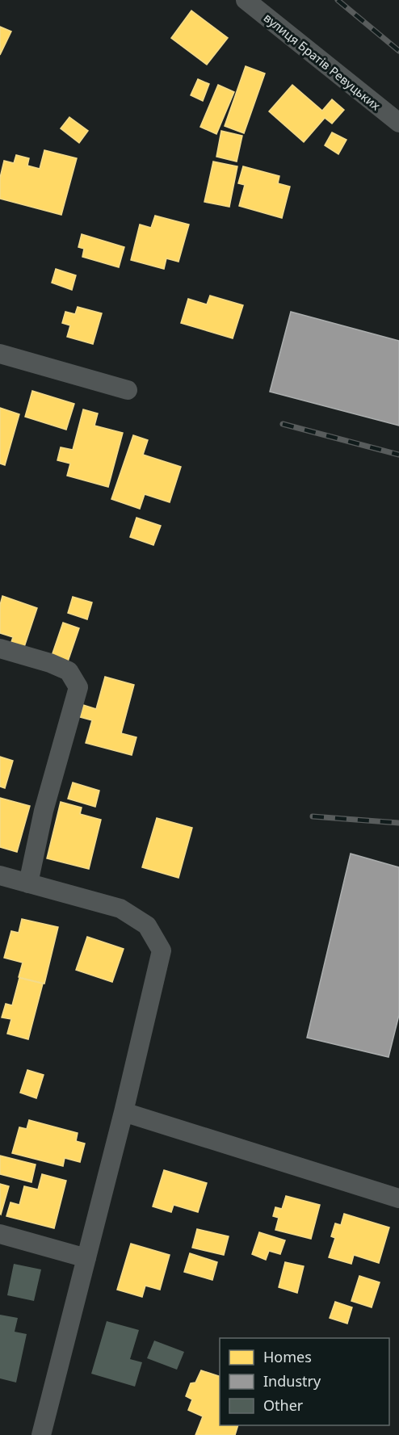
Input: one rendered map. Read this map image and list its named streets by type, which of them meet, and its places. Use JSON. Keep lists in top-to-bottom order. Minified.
{"streets":{"street":["вулиця Братів Ревуцьких"]},"legend":["Homes","Industry","Other"]}
